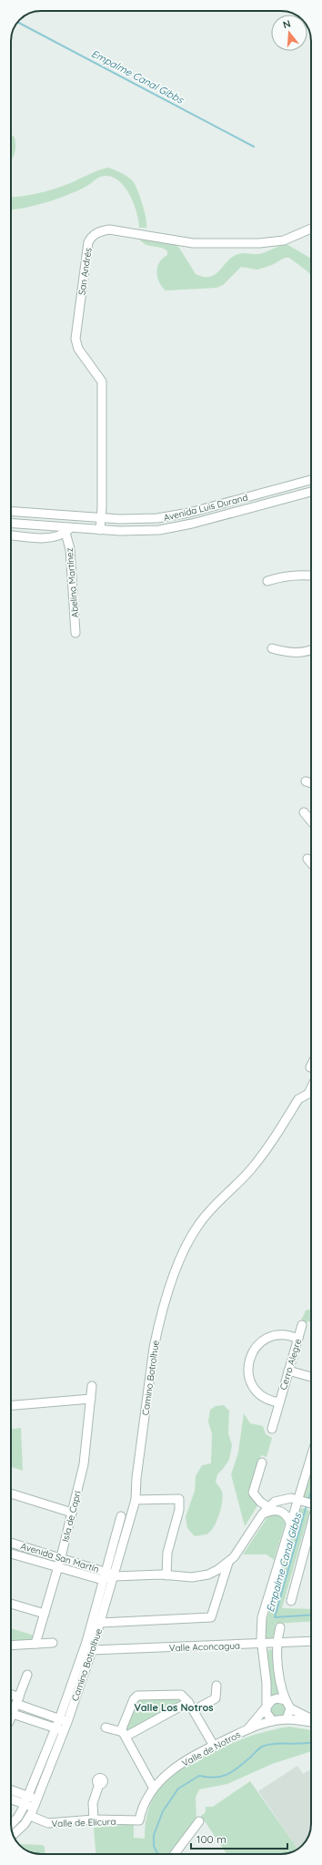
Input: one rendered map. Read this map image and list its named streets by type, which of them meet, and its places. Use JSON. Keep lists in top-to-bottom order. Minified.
{"streets":{"street":["San Andrés","Avenida Luis Durand","Abelina Martínez","Cerro Alegre","Camino Botrolhue","Isla de Capri","Avenida San Martín","Valle Aconcagua","Valle de Notros","Valle de Elicura"]},"crossings":[["San Andrés","Avenida Luis Durand"],["Avenida Luis Durand","Abelina Martínez"],["Camino Botrolhue","Avenida San Martín"],["Camino Botrolhue","Valle Aconcagua"],["Camino Botrolhue","Valle de Elicura"],["Isla de Capri","Avenida San Martín"],["Valle de Notros","Valle de Elicura"]],"districts":["Valle Los Notros"],"water":["Empalme Canal Gibbs"],"scale_bar":"100 m","north":"top"}
